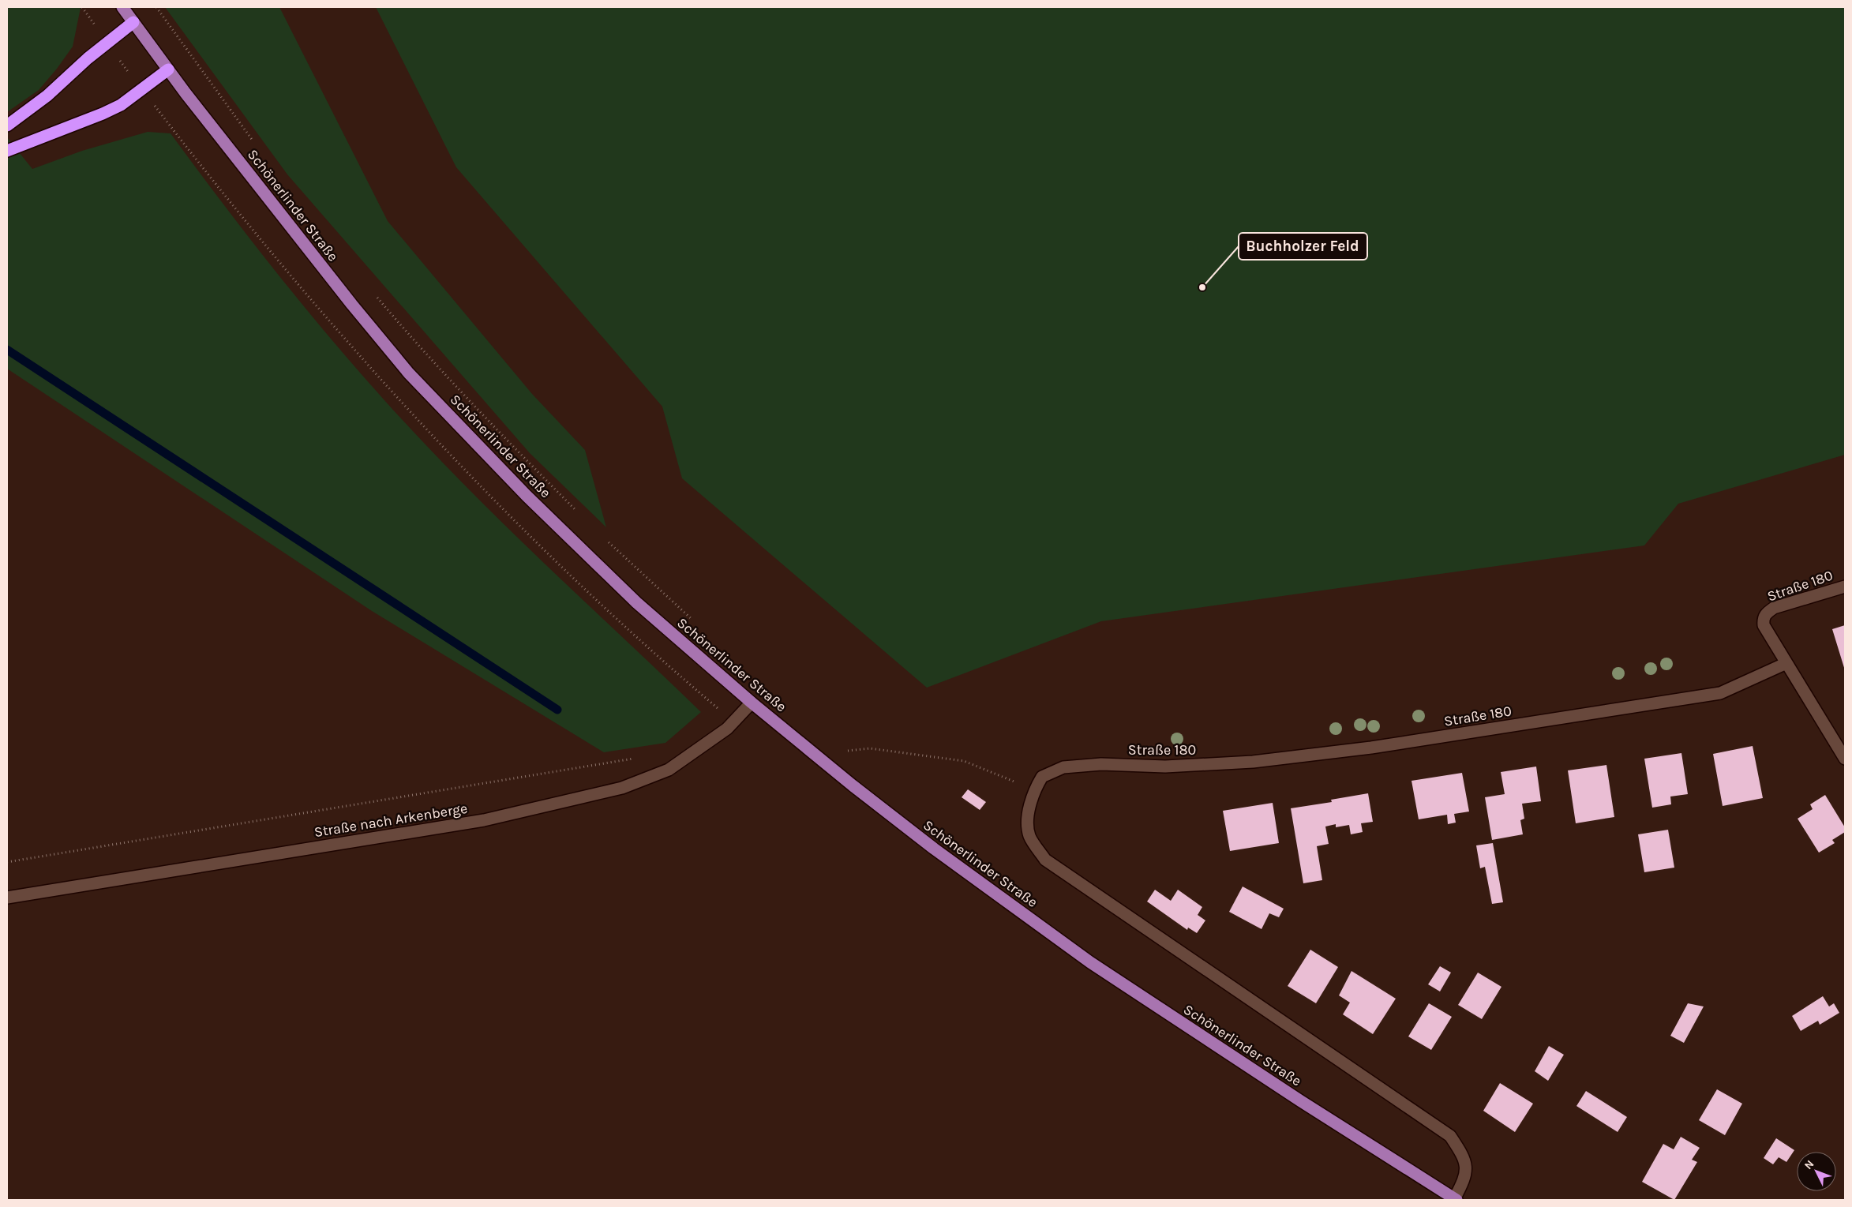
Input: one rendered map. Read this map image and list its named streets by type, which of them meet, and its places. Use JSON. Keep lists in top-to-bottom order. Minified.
{"streets":{"main road":["Schönerlinder Straße"],"street":["Straße 180","Straße nach Arkenberge"]},"crossings":[["Schönerlinder Straße","Straße 180"],["Schönerlinder Straße","Straße nach Arkenberge"]],"places":["Buchholzer Feld"],"north":"top left"}
